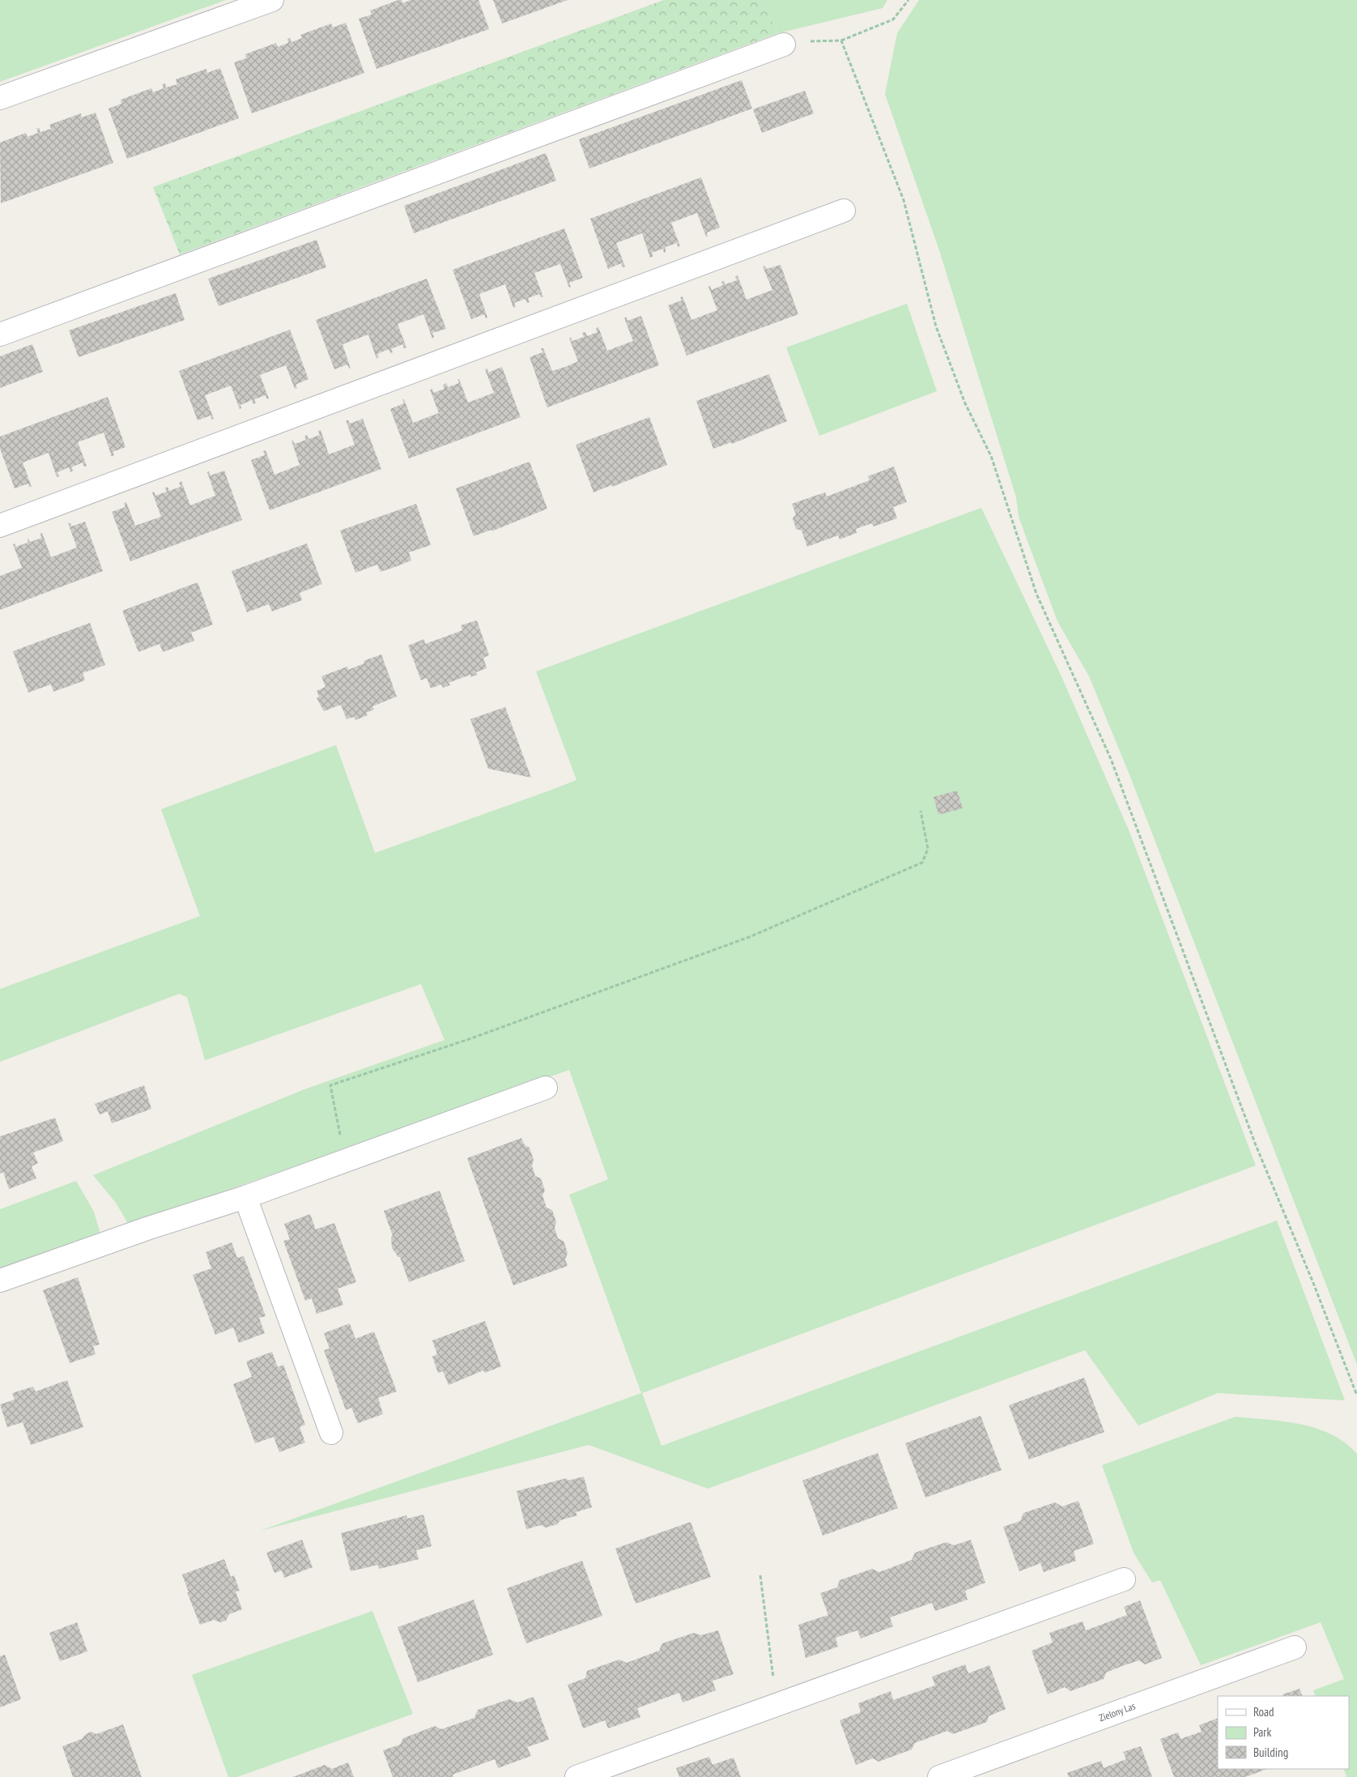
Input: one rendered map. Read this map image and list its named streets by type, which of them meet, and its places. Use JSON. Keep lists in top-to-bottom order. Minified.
{"streets":{"street":["Zielony Las"]},"legend":["Road","Park","Building"]}
